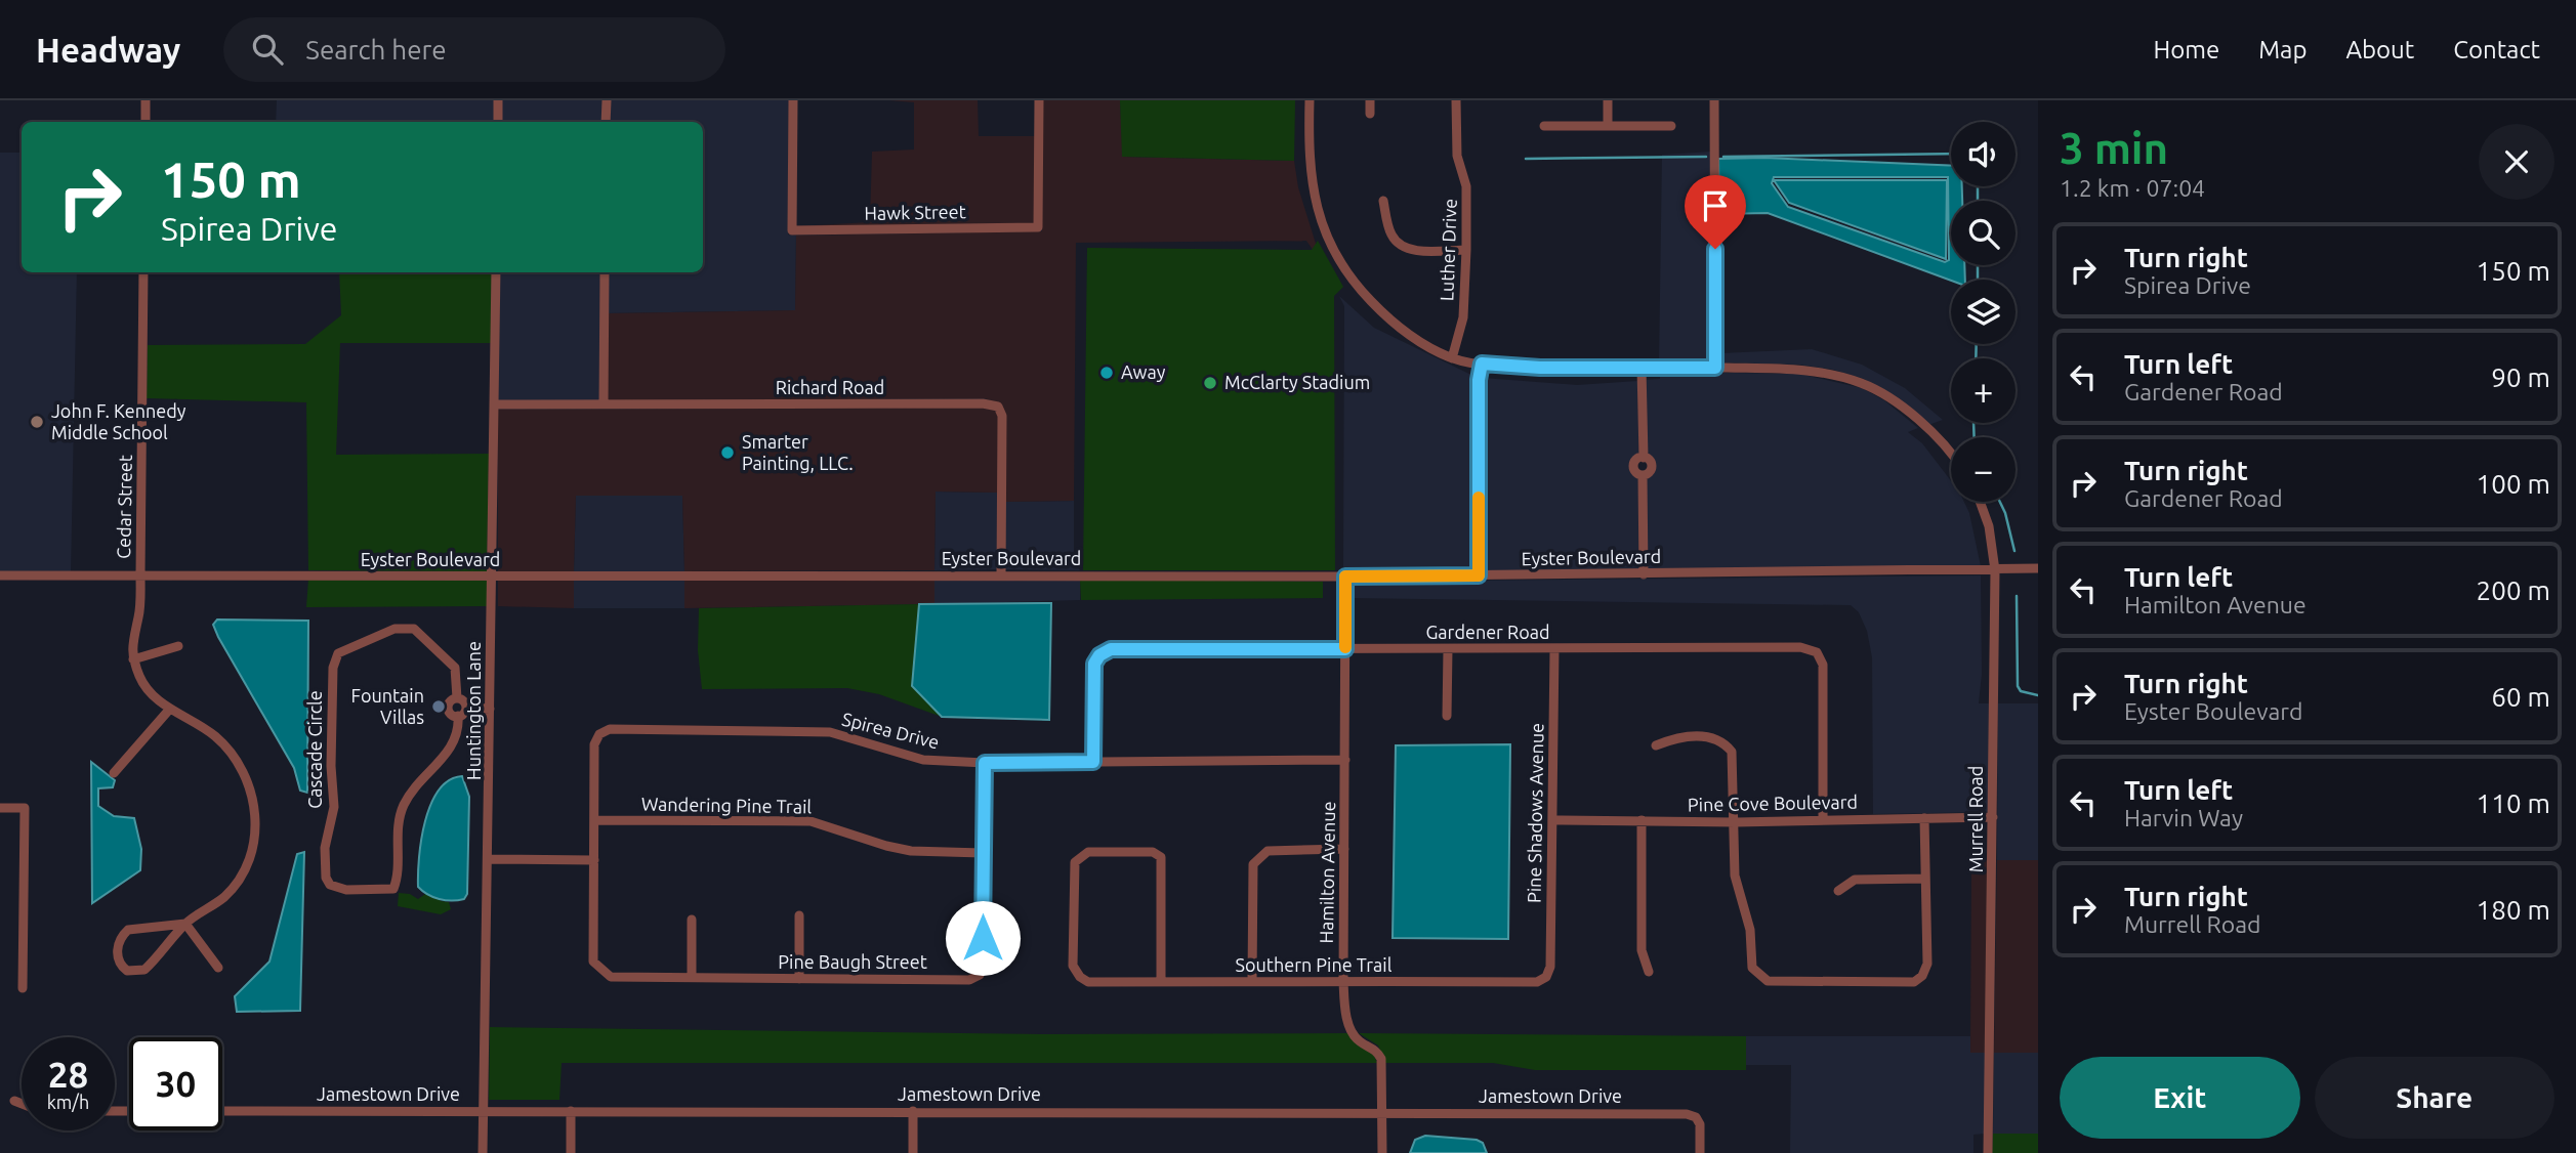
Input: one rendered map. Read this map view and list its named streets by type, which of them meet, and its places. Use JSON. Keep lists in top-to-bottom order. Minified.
{"streets":{"street":["Hawk Street","Luther Drive","Richard Road","Cedar Street","Eyster Boulevard","Gardener Road","Huntington Lane","Spirea Drive","Cascade Circle","Pine Cove Boulevard","Wandering Pine Trail","Pine Shadows Avenue","Murrell Road","Hamilton Avenue","Pine Baugh Street","Southern Pine Trail","Jamestown Drive"]},"crossings":[["Richard Road","Eyster Boulevard"],["Richard Road","Huntington Lane"],["Cedar Street","Eyster Boulevard"],["Eyster Boulevard","Huntington Lane"],["Eyster Boulevard","Murrell Road"],["Eyster Boulevard","Hamilton Avenue"],["Gardener Road","Spirea Drive"],["Gardener Road","Pine Cove Boulevard"],["Gardener Road","Pine Shadows Avenue"],["Gardener Road","Hamilton Avenue"],["Huntington Lane","Jamestown Drive"],["Spirea Drive","Wandering Pine Trail"],["Spirea Drive","Hamilton Avenue"],["Spirea Drive","Pine Baugh Street"],["Pine Cove Boulevard","Pine Shadows Avenue"],["Pine Cove Boulevard","Murrell Road"],["Wandering Pine Trail","Pine Baugh Street"],["Pine Shadows Avenue","Southern Pine Trail"],["Hamilton Avenue","Southern Pine Trail"],["Hamilton Avenue","Jamestown Drive"]],"places":["Away","McClarty Stadium","John F. Kennedy Middle School","Smarter Painting, LLC.","Fountain Villas"],"page":{"header":"Headway","search":"Search here","nav":["Home","Map","About","Contact"],"heading":["3 min","1.2 km · 07:04"],"map_buttons":["+","−"],"turn":["150 m","Spirea Drive"],"list":[{"name":"Turn right","note":"Spirea Drive","value":"150 m"},{"name":"Turn left","note":"Gardener Road","value":"90 m"},{"name":"Turn right","note":"Gardener Road","value":"100 m"},{"name":"Turn left","note":"Hamilton Avenue","value":"200 m"},{"name":"Turn right","note":"Eyster Boulevard","value":"60 m"},{"name":"Turn left","note":"Harvin Way","value":"110 m"},{"name":"Turn right","note":"Murrell Road","value":"180 m"}],"speed":"28 km/h","limit":"30","buttons":["Exit","Share"]}}
